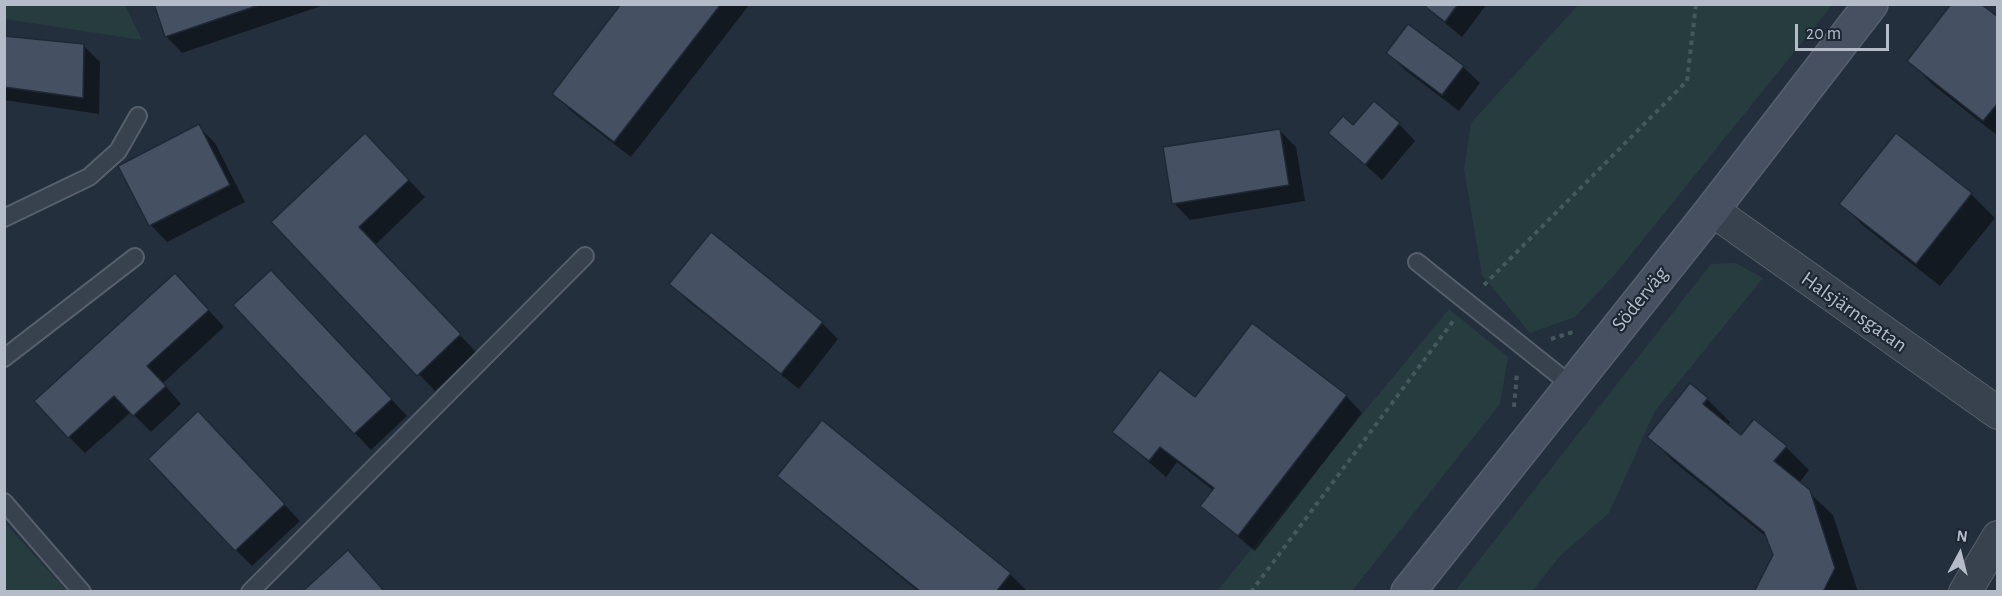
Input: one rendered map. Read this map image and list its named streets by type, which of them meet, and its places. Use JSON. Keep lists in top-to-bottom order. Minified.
{"streets":{"main road":["Söderväg"],"street":["Halsjärnsgatan"]},"crossings":[["Söderväg","Halsjärnsgatan"]],"scale_bar":"20 m","north":"top"}
